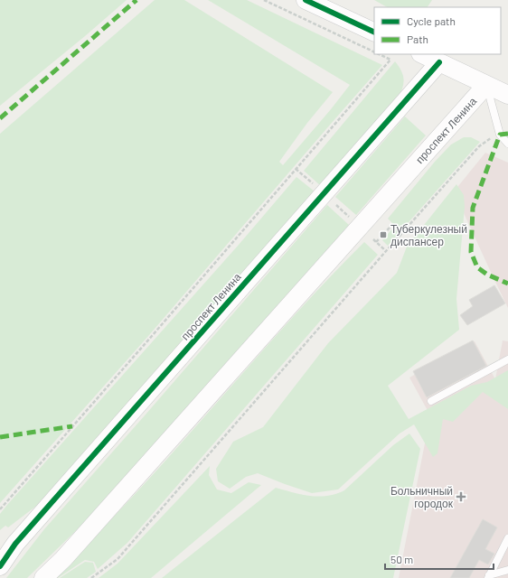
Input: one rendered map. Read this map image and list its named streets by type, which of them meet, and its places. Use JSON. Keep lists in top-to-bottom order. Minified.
{"streets":{"street":["проспект Ленина"]},"places":{"transit":["Туберкулезный диспансер"],"health":["Больничный городок"]},"legend":["Cycle path","Path"],"scale_bar":"50 m"}
